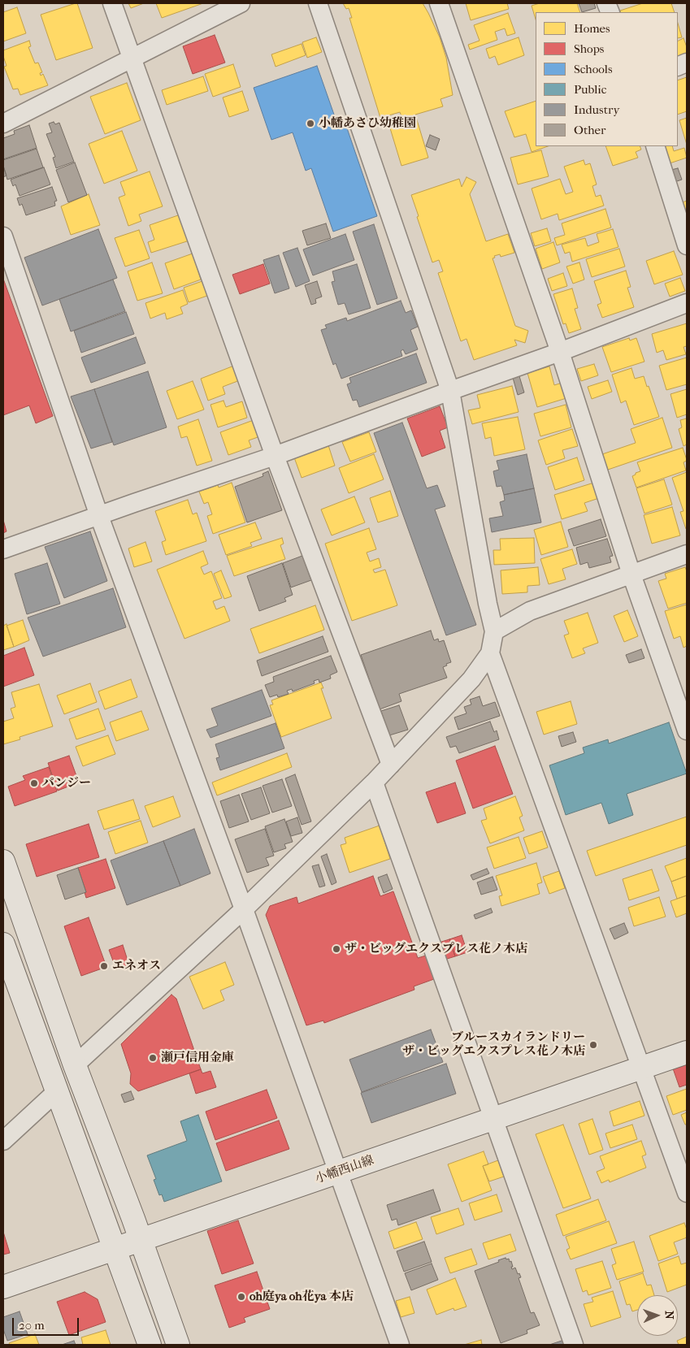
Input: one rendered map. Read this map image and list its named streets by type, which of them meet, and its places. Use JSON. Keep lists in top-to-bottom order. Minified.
{"streets":{"street":["小幡西山線"]},"places":["小幡あさひ幼稚園","パンジー","ザ・ビッグエクスプレス花ノ木店","エネオス","ブルースカイランドリー ザ・ビッグエクスプレス花ノ木店","瀬戸信用金庫","oh庭ya oh花ya 本店"],"legend":["Homes","Shops","Schools","Public","Industry","Other"],"scale_bar":"20 m","north":"right"}
